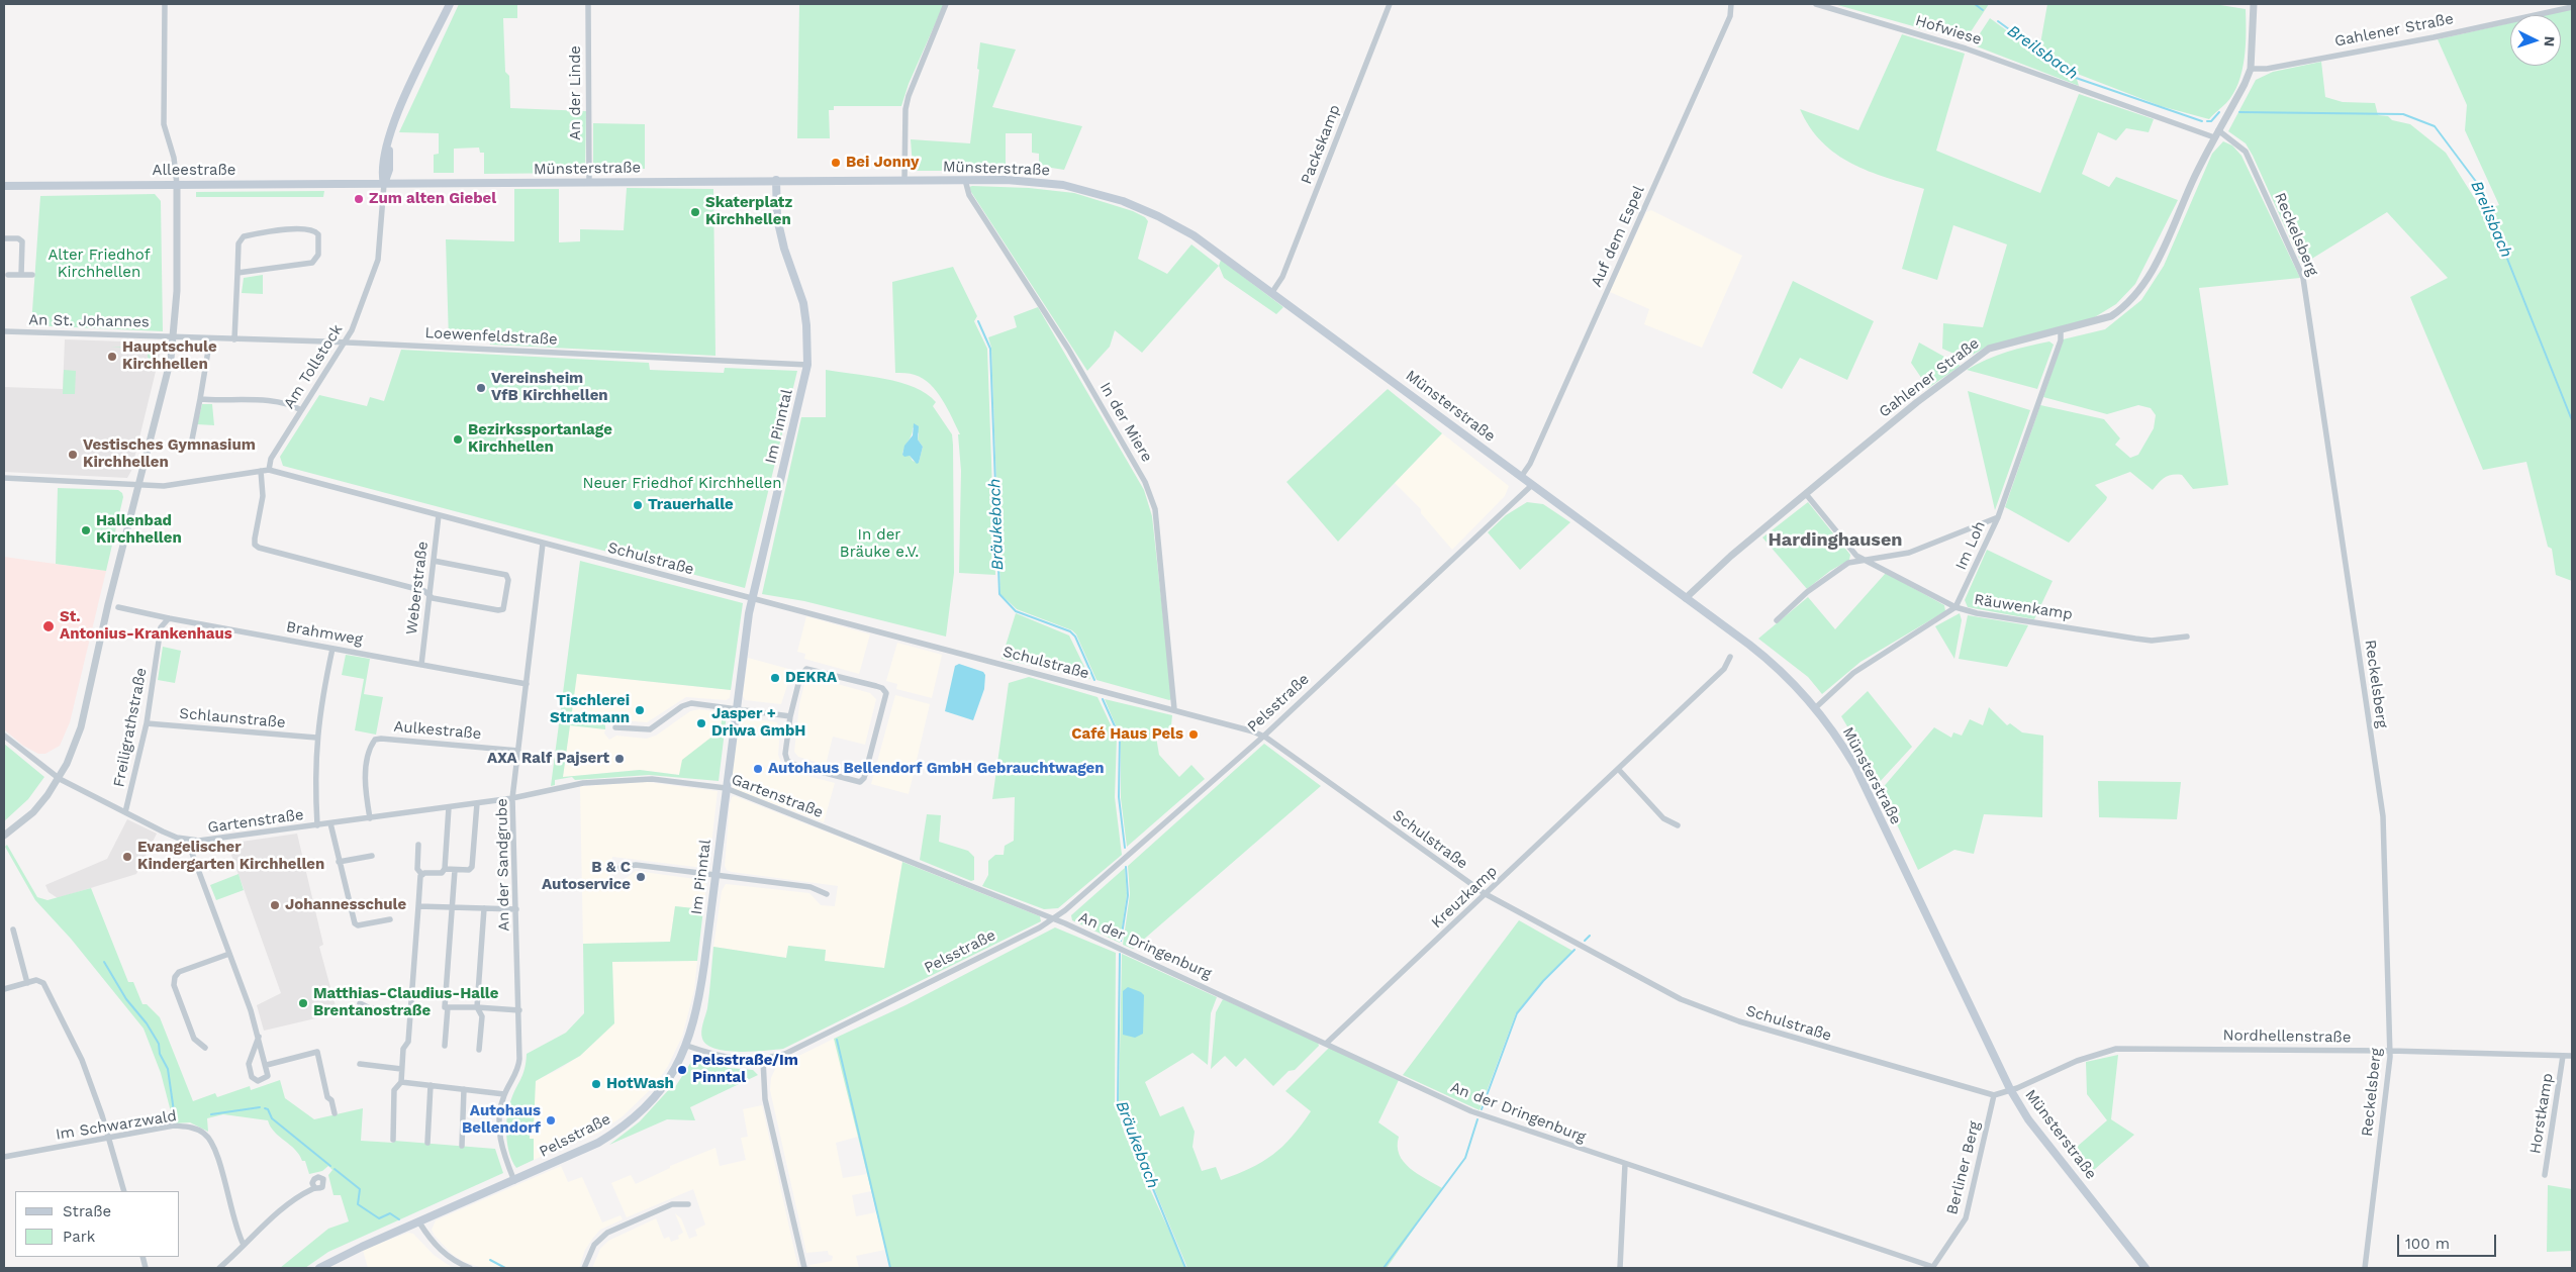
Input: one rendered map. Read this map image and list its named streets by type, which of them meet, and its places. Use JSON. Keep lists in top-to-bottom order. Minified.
{"streets":{"main road":["Münsterstraße","Alleestraße","Im Pinntal","Pelsstraße"],"street":["Hofwiese","Gahlener Straße","An der Linde","Packskamp","Reckelsberg","Auf dem Espel","An St. Johannes","Loewenfeldstraße","Am Tollstock","In der Miere","Im Loh","Schulstraße","Weberstraße","Räuwenkamp","Brahmweg","Schlaunstraße","Freiligrathstraße","Aulkestraße","Gartenstraße","An der Sandgrube","Kreuzkamp","An der Dringenburg","Nordhellenstraße","Horstkamp","Im Schwarzwald","Berliner Berg"]},"crossings":[["Hofwiese","Gahlener Straße"],["Hofwiese","Reckelsberg"],["Gahlener Straße","Münsterstraße"],["Gahlener Straße","Reckelsberg"],["Gahlener Straße","Im Loh"],["Gahlener Straße","Räuwenkamp"],["An der Linde","Münsterstraße"],["Packskamp","Münsterstraße"],["Münsterstraße","Alleestraße"],["Münsterstraße","Auf dem Espel"],["Münsterstraße","Am Tollstock"],["Münsterstraße","In der Miere"],["Münsterstraße","Im Pinntal"],["Münsterstraße","Pelsstraße"],["Münsterstraße","Nordhellenstraße"],["Alleestraße","Am Tollstock"],["Reckelsberg","Nordhellenstraße"],["An St. Johannes","Loewenfeldstraße"],["Loewenfeldstraße","Am Tollstock"],["Loewenfeldstraße","Im Pinntal"],["Am Tollstock","Schulstraße"],["In der Miere","Schulstraße"],["Im Pinntal","Schulstraße"],["Im Pinntal","Pelsstraße"],["Im Pinntal","Gartenstraße"],["Im Loh","Räuwenkamp"],["Schulstraße","Weberstraße"],["Schulstraße","Pelsstraße"],["Schulstraße","An der Sandgrube"],["Schulstraße","Kreuzkamp"],["Schulstraße","Berliner Berg"],["Weberstraße","Brahmweg"],["Brahmweg","Freiligrathstraße"],["Brahmweg","An der Sandgrube"],["Pelsstraße","Gartenstraße"],["Pelsstraße","An der Sandgrube"],["Pelsstraße","An der Dringenburg"],["Schlaunstraße","Freiligrathstraße"],["Freiligrathstraße","Gartenstraße"],["Aulkestraße","Gartenstraße"],["Aulkestraße","An der Sandgrube"],["Gartenstraße","An der Sandgrube"],["Gartenstraße","An der Dringenburg"],["Kreuzkamp","An der Dringenburg"],["An der Dringenburg","Berliner Berg"],["Nordhellenstraße","Horstkamp"]],"districts":["Hardinghausen"],"water":["Breilsbach","Bräukebach"],"parks":["Alter Friedhof Kirchhellen","Neuer Friedhof Kirchhellen","In der Bräuke e.V."],"places":["Bei Jonny","Zum alten Giebel","Skaterplatz Kirchhellen","Hauptschule Kirchhellen","Vereinsheim VfB Kirchhellen","Bezirkssportanlage Kirchhellen","Vestisches Gymnasium Kirchhellen","Trauerhalle","Hallenbad Kirchhellen","St. Antonius-Krankenhaus","DEKRA","Tischlerei Stratmann","Jasper + Driwa GmbH","Café Haus Pels","AXA Ralf Pajsert","Autohaus Bellendorf GmbH Gebrauchtwagen","Evangelischer Kindergarten Kirchhellen","B & C Autoservice","Johannesschule","Matthias-Claudius-Halle Brentanostraße","Pelsstraße/Im Pinntal","HotWash","Autohaus Bellendorf"],"legend":["Straße","Park"],"scale_bar":"100 m","north":"right"}
